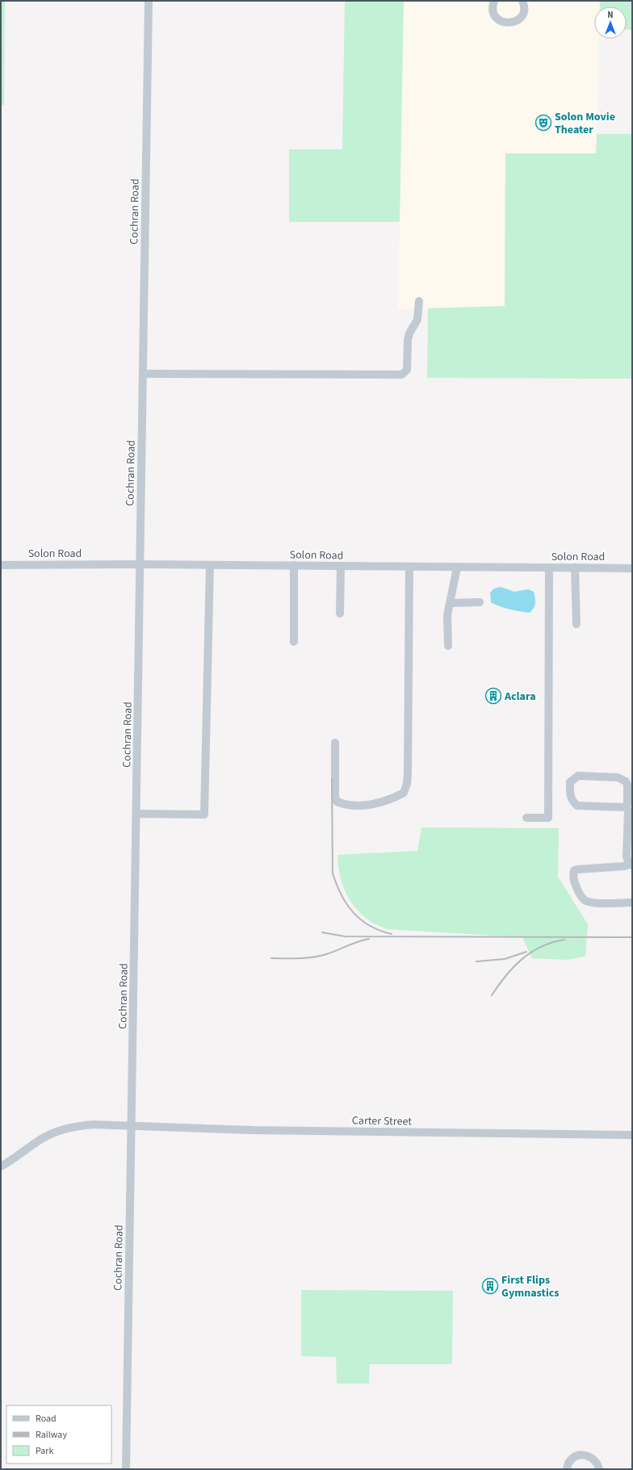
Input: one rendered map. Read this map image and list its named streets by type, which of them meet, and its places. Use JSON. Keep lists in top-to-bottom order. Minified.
{"streets":{"street":["Cochran Road","Solon Road","Carter Street"]},"crossings":[["Cochran Road","Solon Road"],["Cochran Road","Carter Street"]],"places":{"theatre":["Solon Movie Theater"],"building":["Aclara","First Flips Gymnastics"]},"legend":["Road","Railway","Park"],"north":"top"}
